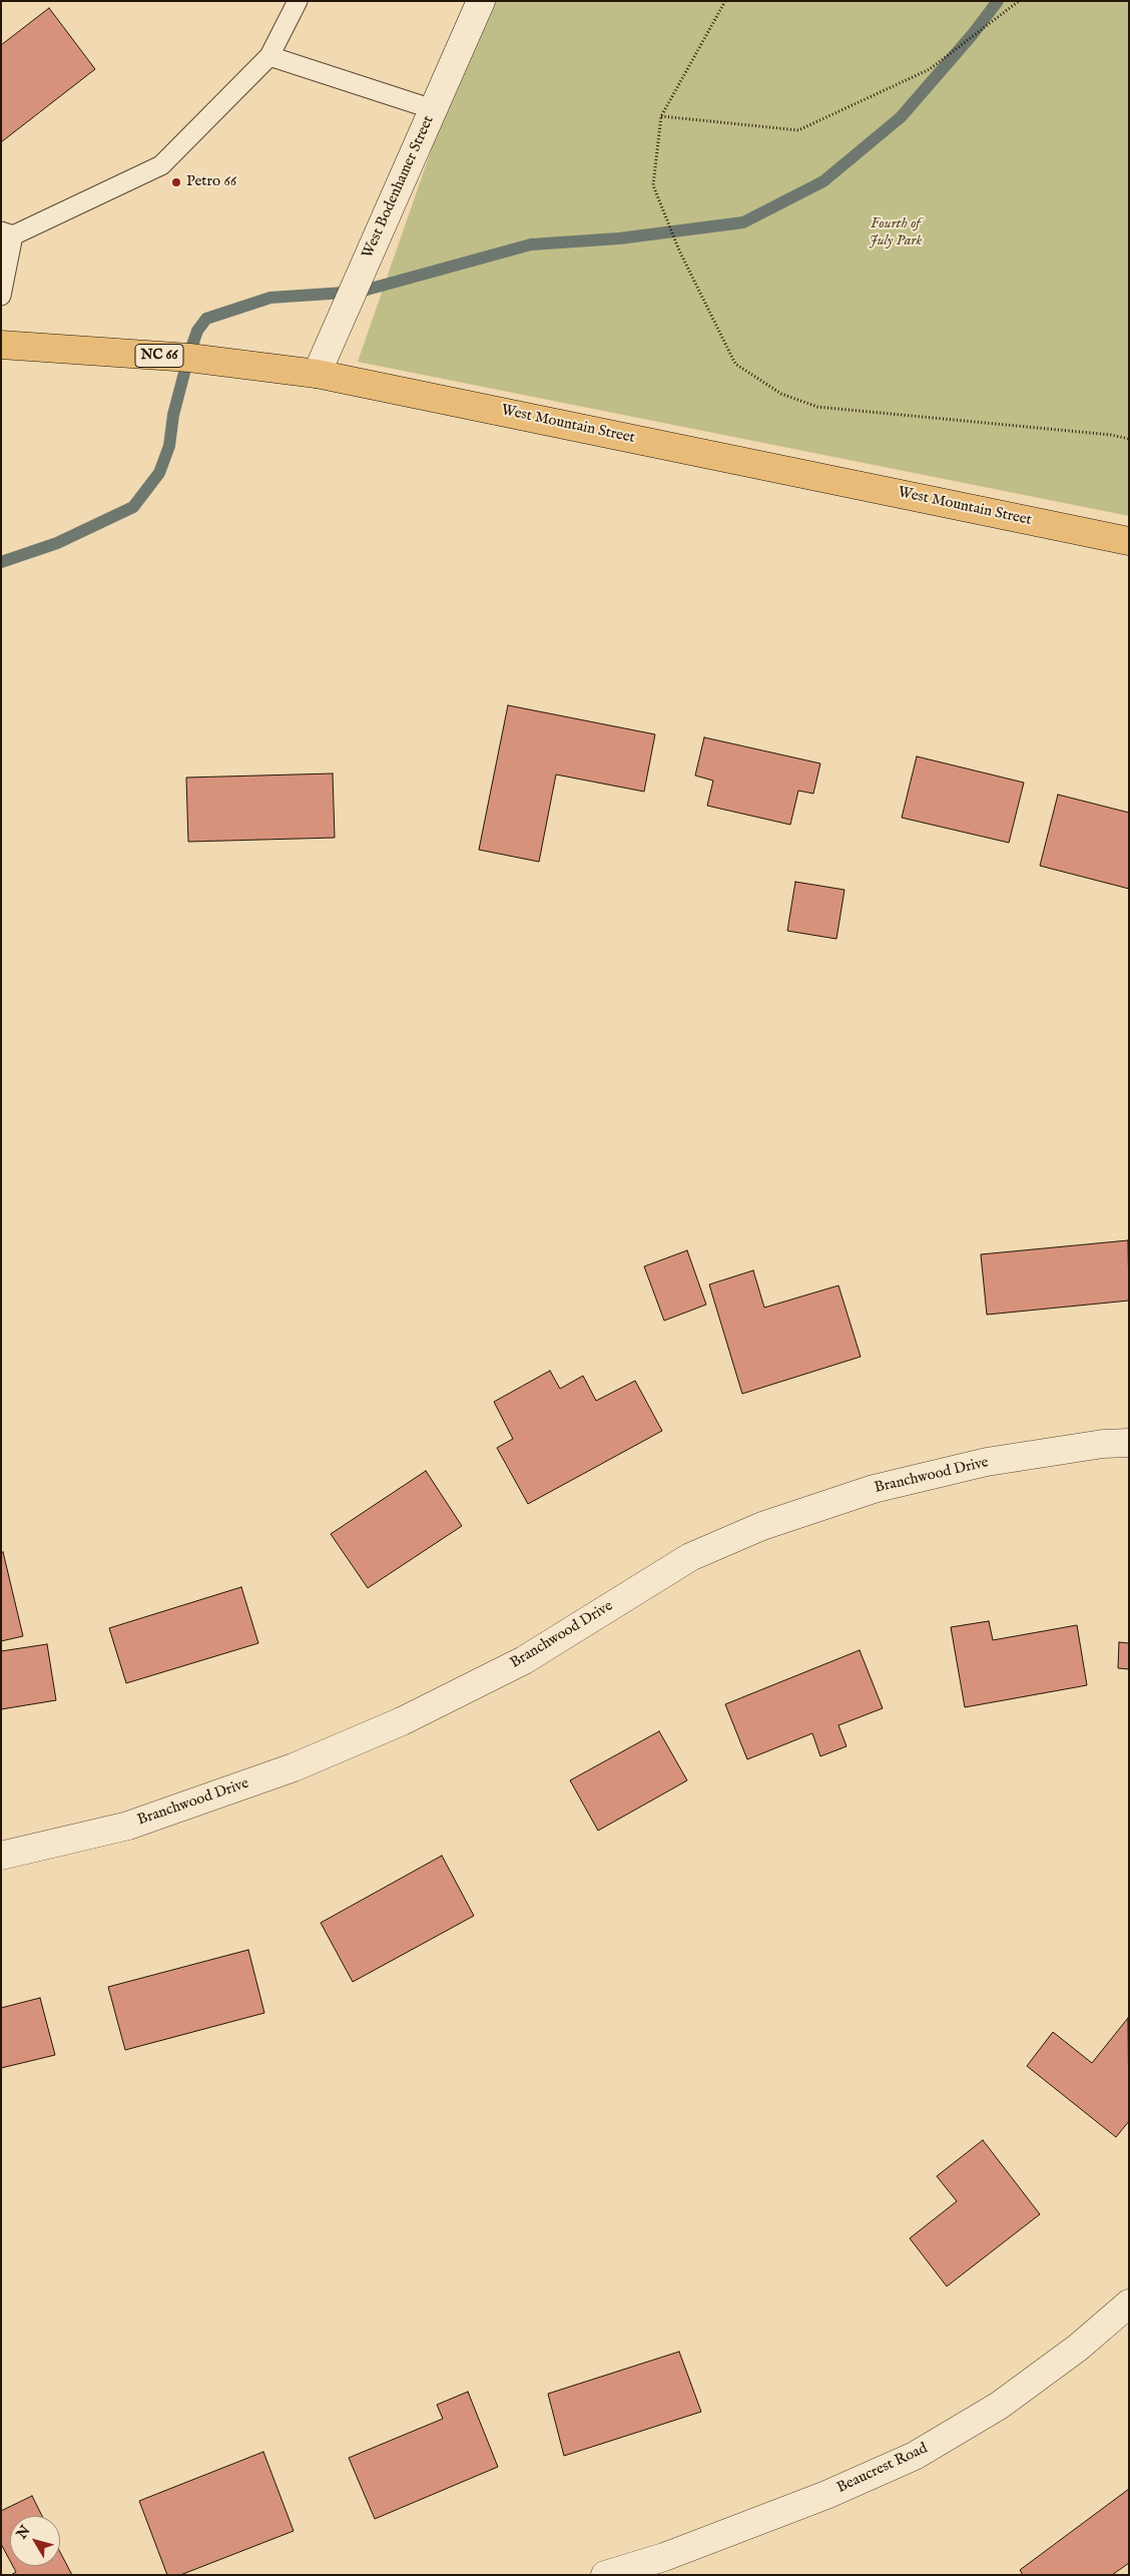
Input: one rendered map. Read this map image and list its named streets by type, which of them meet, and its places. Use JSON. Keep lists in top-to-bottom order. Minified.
{"streets":{"main road":["NC 66","West Mountain Street"],"street":["West Bodenhamer Street","Branchwood Drive","Beaucrest Road"]},"crossings":[["West Bodenhamer Street","West Mountain Street"]],"parks":["Fourth of July Park"],"places":["Petro 66"],"north":"top left"}
